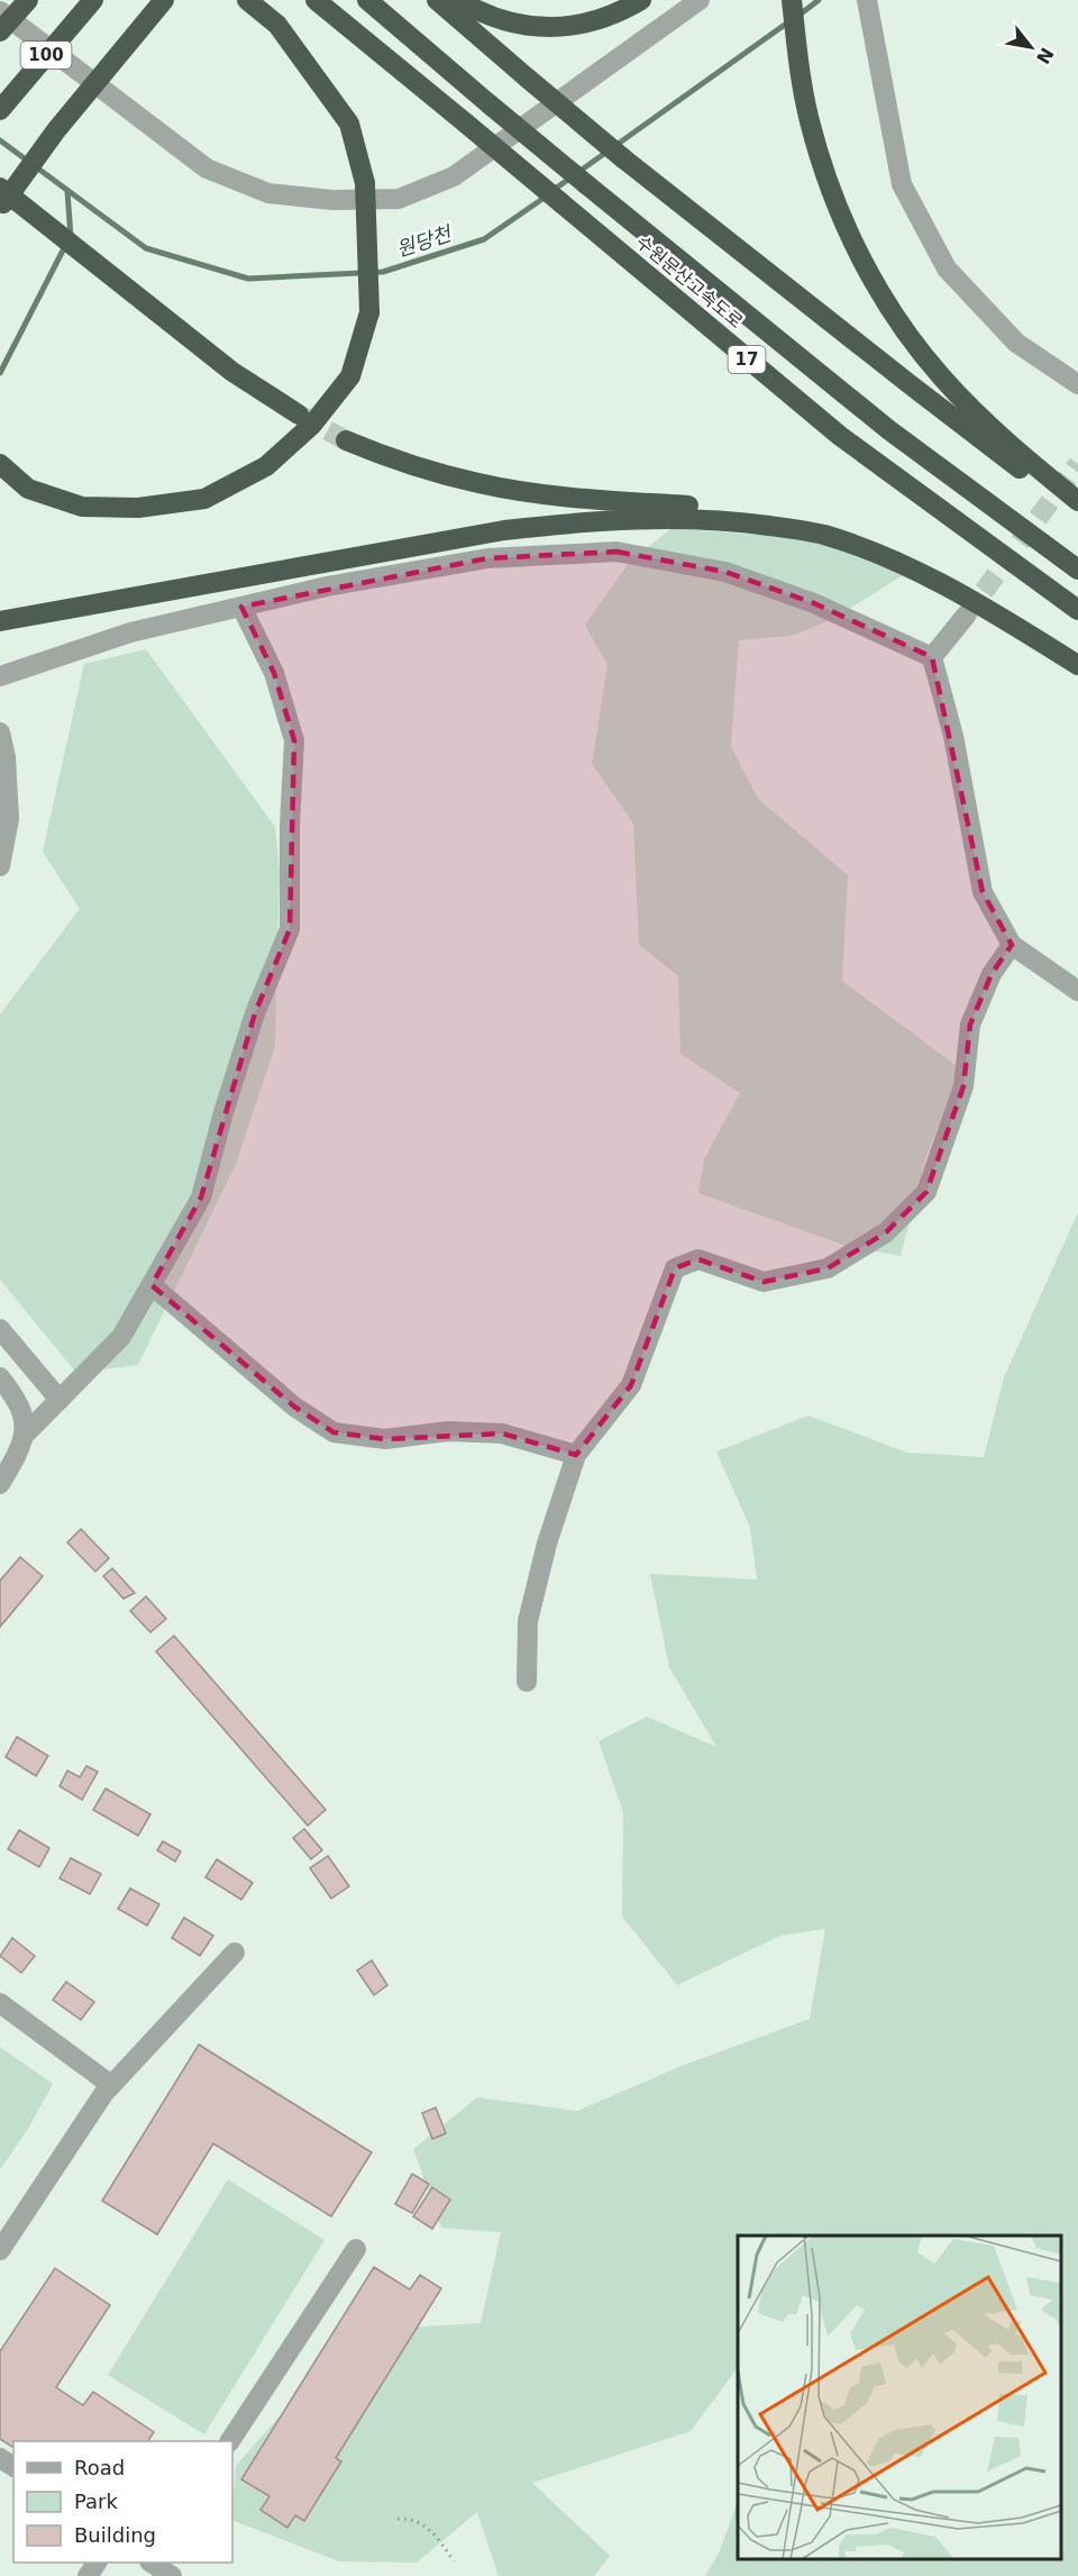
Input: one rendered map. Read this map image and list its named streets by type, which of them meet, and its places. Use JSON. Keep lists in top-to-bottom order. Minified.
{"streets":{"highway":["100","수원문산고속도로","17"]},"water":["원당천"],"legend":["Road","Park","Building"],"north":"bottom right"}
